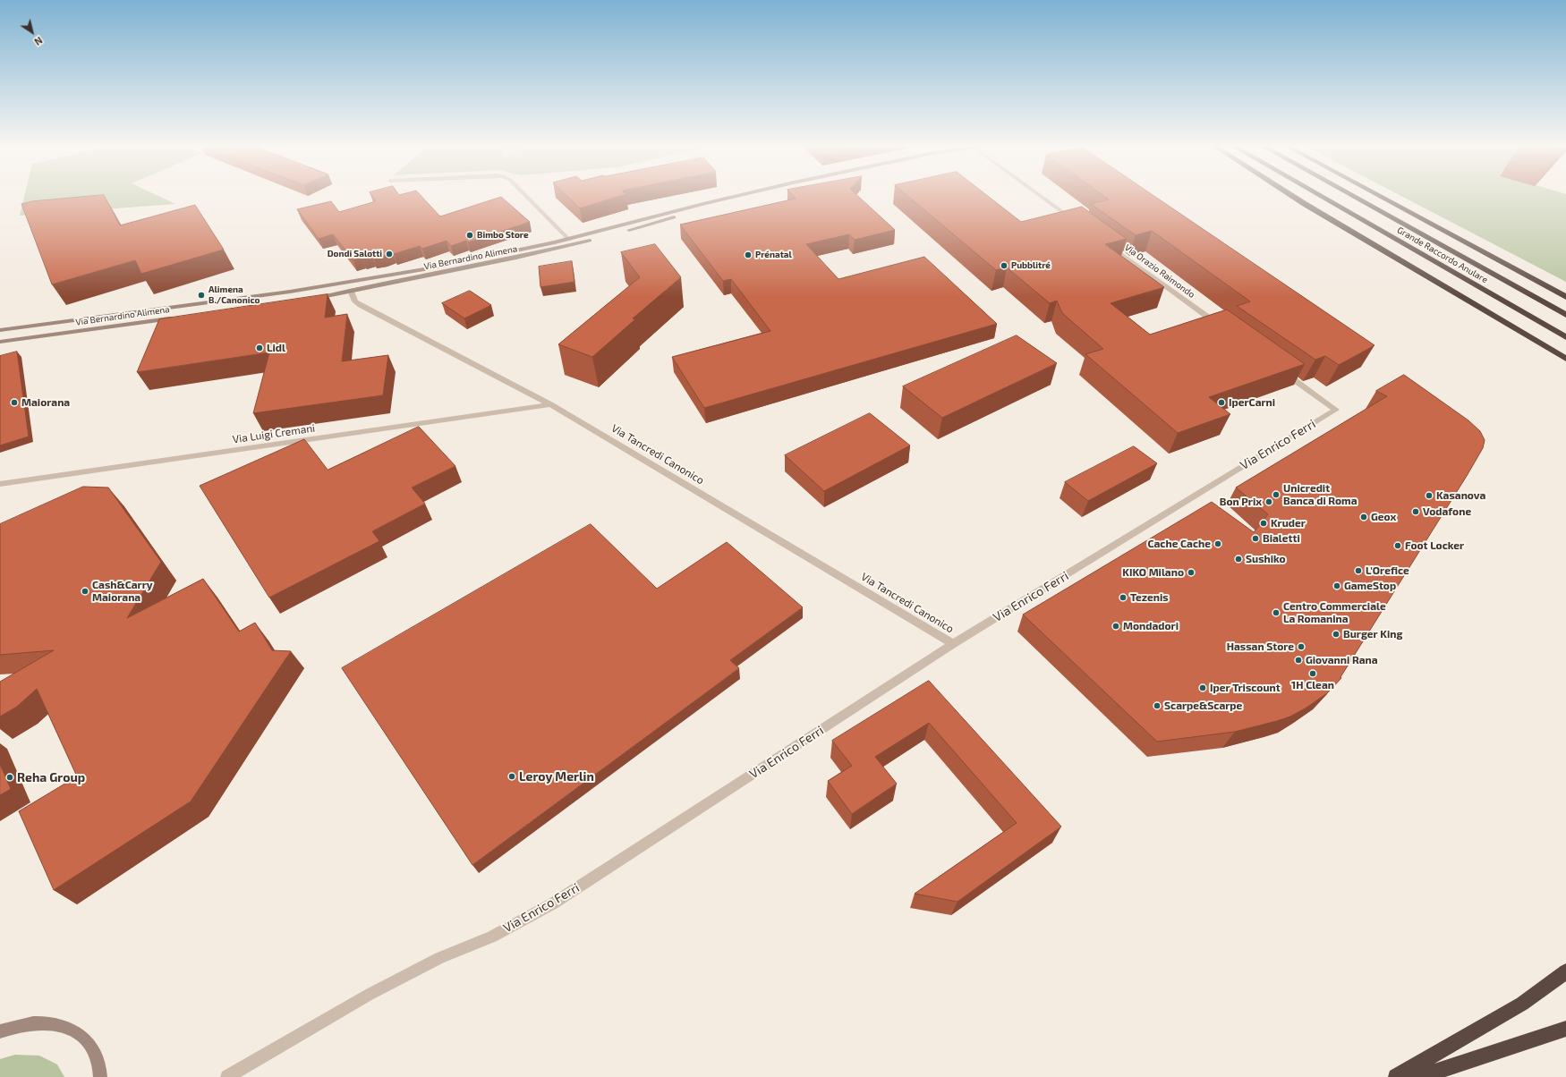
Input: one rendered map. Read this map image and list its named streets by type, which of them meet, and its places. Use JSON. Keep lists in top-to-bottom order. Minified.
{"streets":{"highway":["Grande Raccordo Anulare"],"street":["Via Bernardino Alimena","Via Orazio Raimondo","Via Luigi Cremani","Via Enrico Ferri","Via Tancredi Canonico"]},"crossings":[["Via Bernardino Alimena","Via Tancredi Canonico"],["Via Luigi Cremani","Via Tancredi Canonico"],["Via Enrico Ferri","Via Tancredi Canonico"]],"places":["Bimbo Store","Dondi Salotti","Prénatal","Pubblitré","Alimena B./Canonico","Lidl","Maiorana","IperCarni","Unicredit Banca di Roma","Kasanova","Bon Prix","Vodafone","Geox","Kruder","Bialetti","Cache Cache","Foot Locker","Sushiko","L'Orefice","KIKO Milano","GameStop","Cash&Carry Maiorana","Tezenis","Centro Commerciale La Romanina","Mondadori","Burger King","Hassan Store","Giovanni Rana","1H Clean","Iper Triscount","Scarpe&Scarpe","Leroy Merlin","Reha Group"],"north":"bottom right"}
